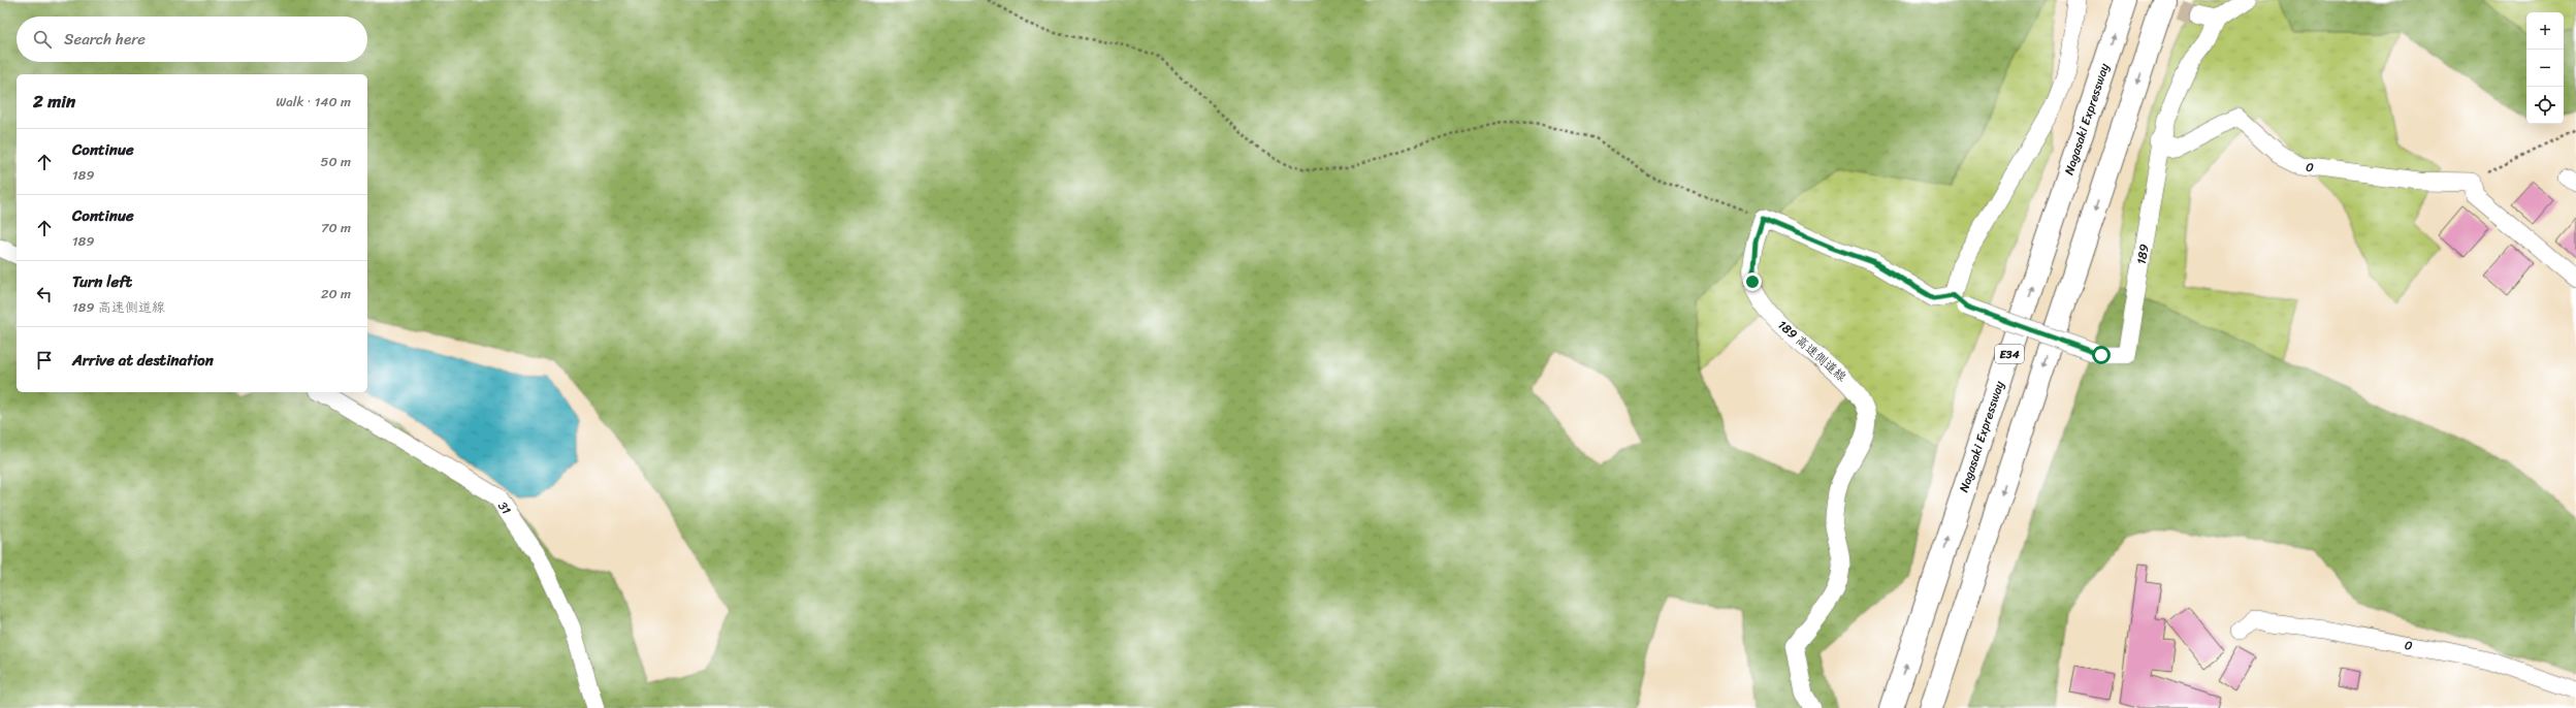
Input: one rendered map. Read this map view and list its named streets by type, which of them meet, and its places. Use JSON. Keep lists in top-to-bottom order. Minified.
{"streets":{"highway":["Nagasaki Expressway","E34"],"street":["0","189","189 高速側道線","31"]},"crossings":[["0","189"]],"page":{"map_buttons":["+","−"],"search":"Search here","heading":["2 min","Walk · 140 m"],"list":[["Continue","189","50 m"],["Continue","189","70 m"],["Turn left","189 高速側道線","20 m"],"Arrive at destination"]}}
